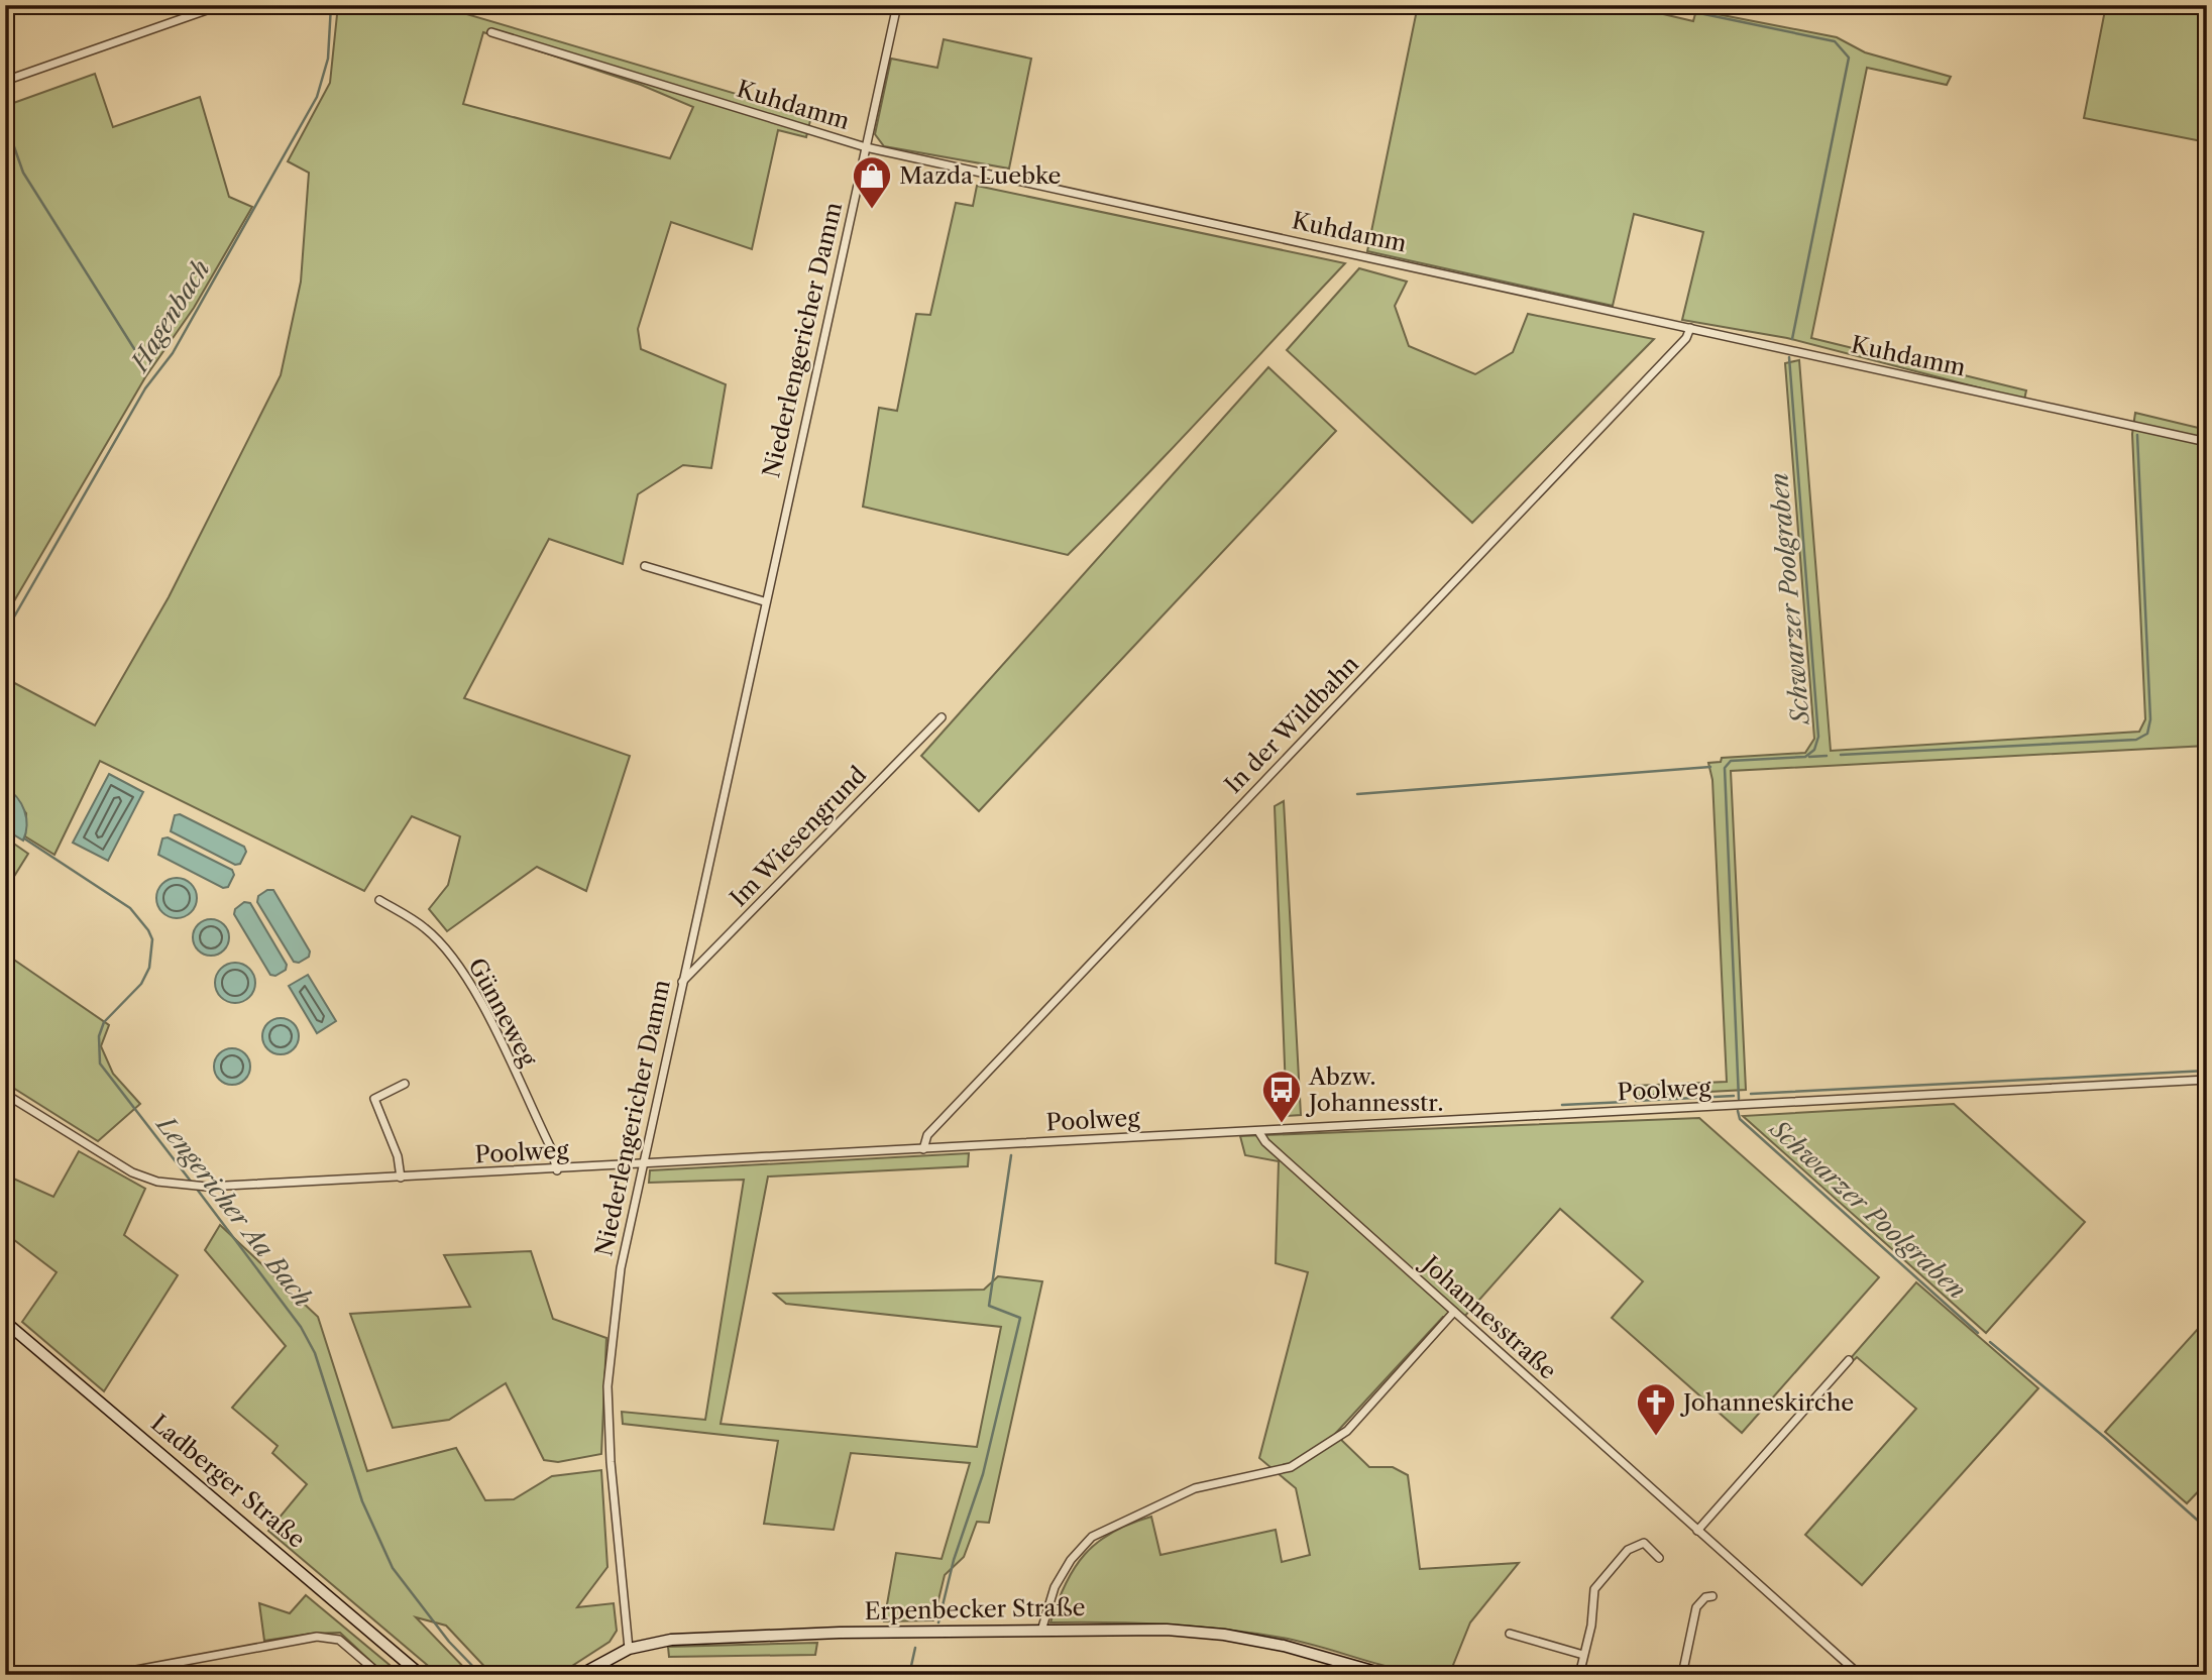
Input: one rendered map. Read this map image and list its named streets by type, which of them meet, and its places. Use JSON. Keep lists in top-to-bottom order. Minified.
{"streets":{"main road":["Ladberger Straße","Erpenbecker Straße"],"street":["Kuhdamm","Niederlengericher Damm","In der Wildbahn","Im Wiesengrund","Günneweg","Poolweg","Johannesstraße"]},"crossings":[["Kuhdamm","Niederlengericher Damm"],["Kuhdamm","In der Wildbahn"],["Niederlengericher Damm","Im Wiesengrund"],["Niederlengericher Damm","Poolweg"],["Niederlengericher Damm","Erpenbecker Straße"],["In der Wildbahn","Poolweg"],["Günneweg","Poolweg"],["Poolweg","Johannesstraße"]],"water":["Hagenbach","Schwarzer Poolgraben","Lengericher Aa Bach"],"places":{"shop":["Mazda Luebke"],"bus stop":["Abzw. Johannesstr."],"church":["Johanneskirche"]}}
